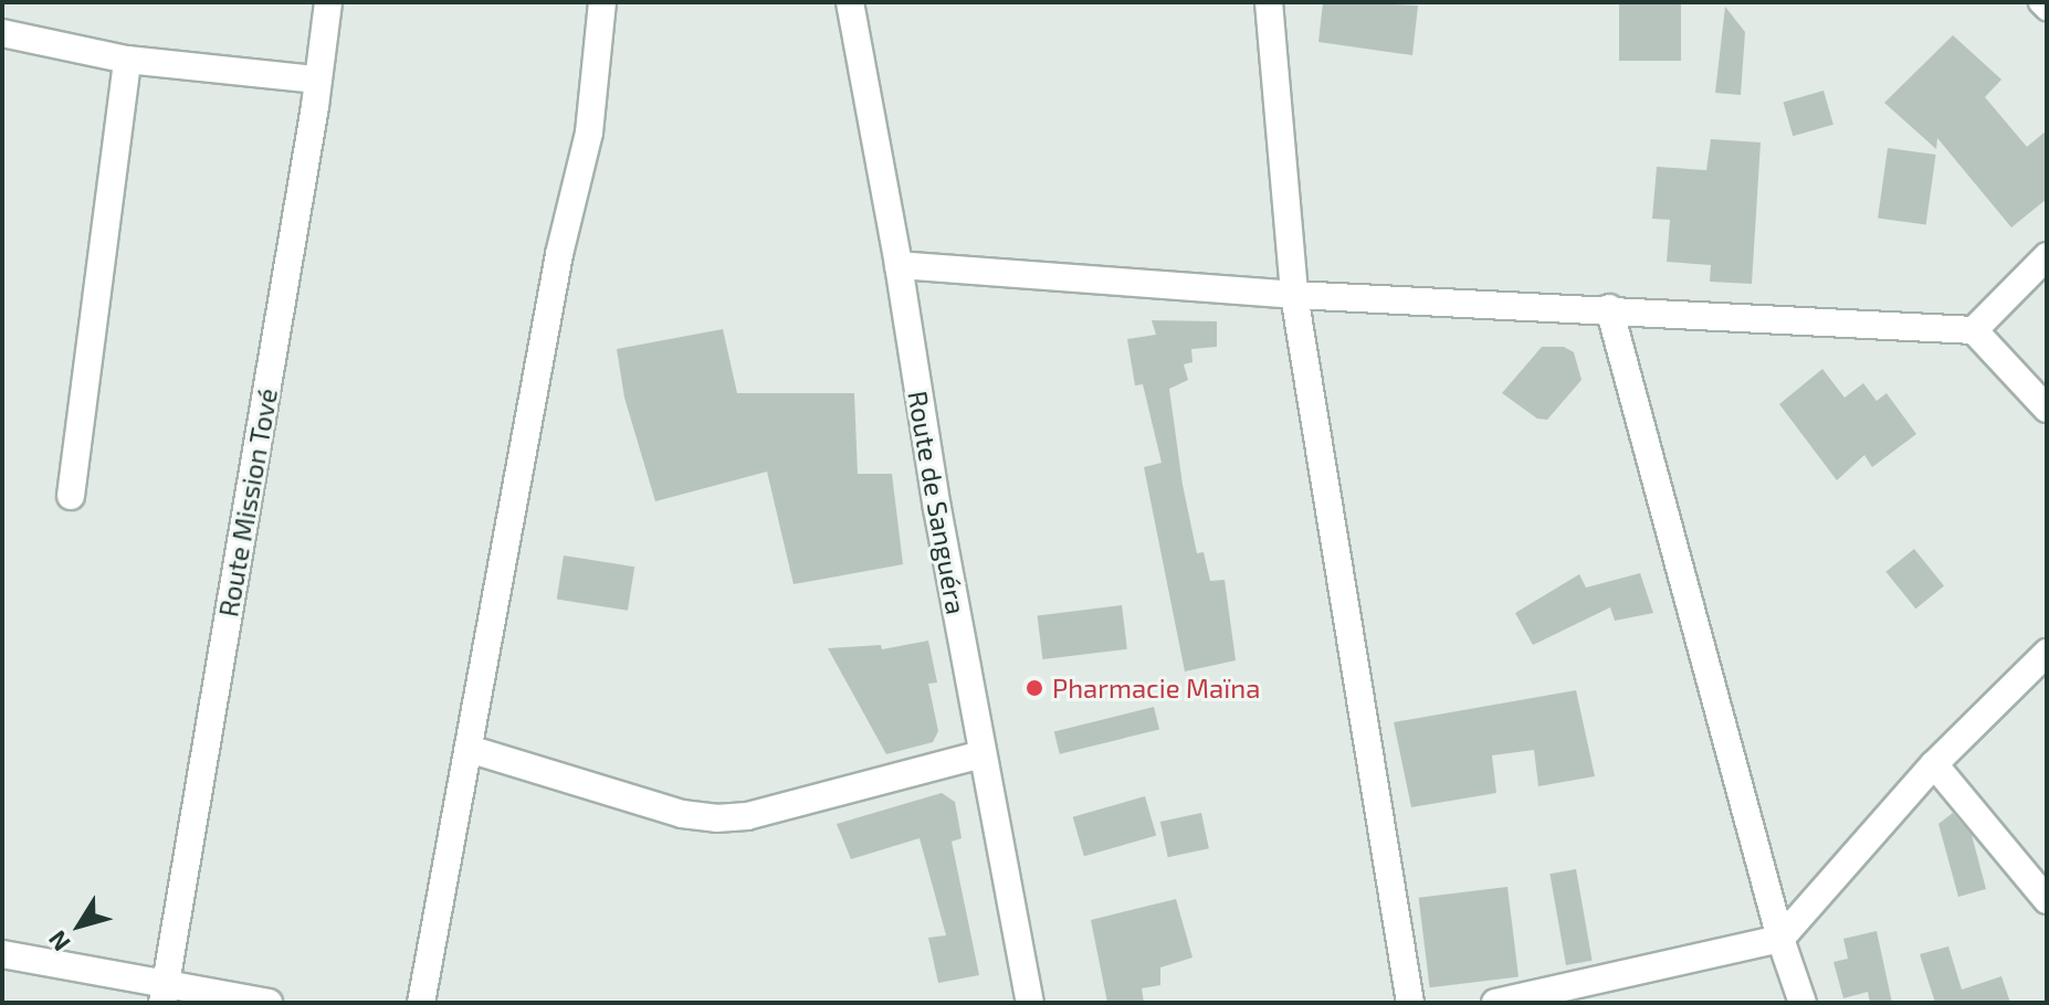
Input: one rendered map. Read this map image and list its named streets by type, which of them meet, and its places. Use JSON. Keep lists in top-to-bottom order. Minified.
{"streets":{"street":["Route Mission Tové","Route de Sanguéra"]},"places":["Pharmacie Maïna"],"north":"bottom left"}
